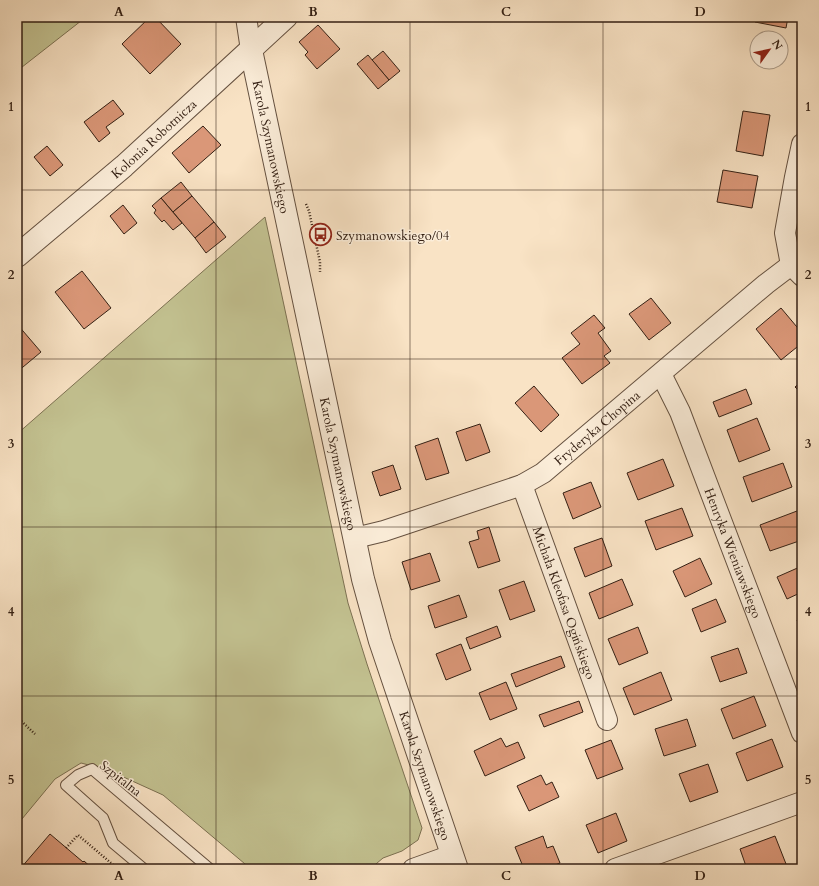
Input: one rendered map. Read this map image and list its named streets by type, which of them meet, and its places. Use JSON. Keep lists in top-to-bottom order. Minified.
{"streets":{"street":["Kolonia Robotnicza","Karola Szymanowskiego","Fryderyka Chopina","Henryka Wieniawskiego","Michała Kleofasa Ogińskiego"],"lane":["Szpitalna"]},"crossings":[["Kolonia Robotnicza","Karola Szymanowskiego"],["Karola Szymanowskiego","Fryderyka Chopina"],["Fryderyka Chopina","Henryka Wieniawskiego"],["Fryderyka Chopina","Michała Kleofasa Ogińskiego"]],"places":{"bus stop":["Szymanowskiego/04"]},"north":"top right","grid":{"columns":["A","B","C","D"],"rows":["1","2","3","4","5"]}}
